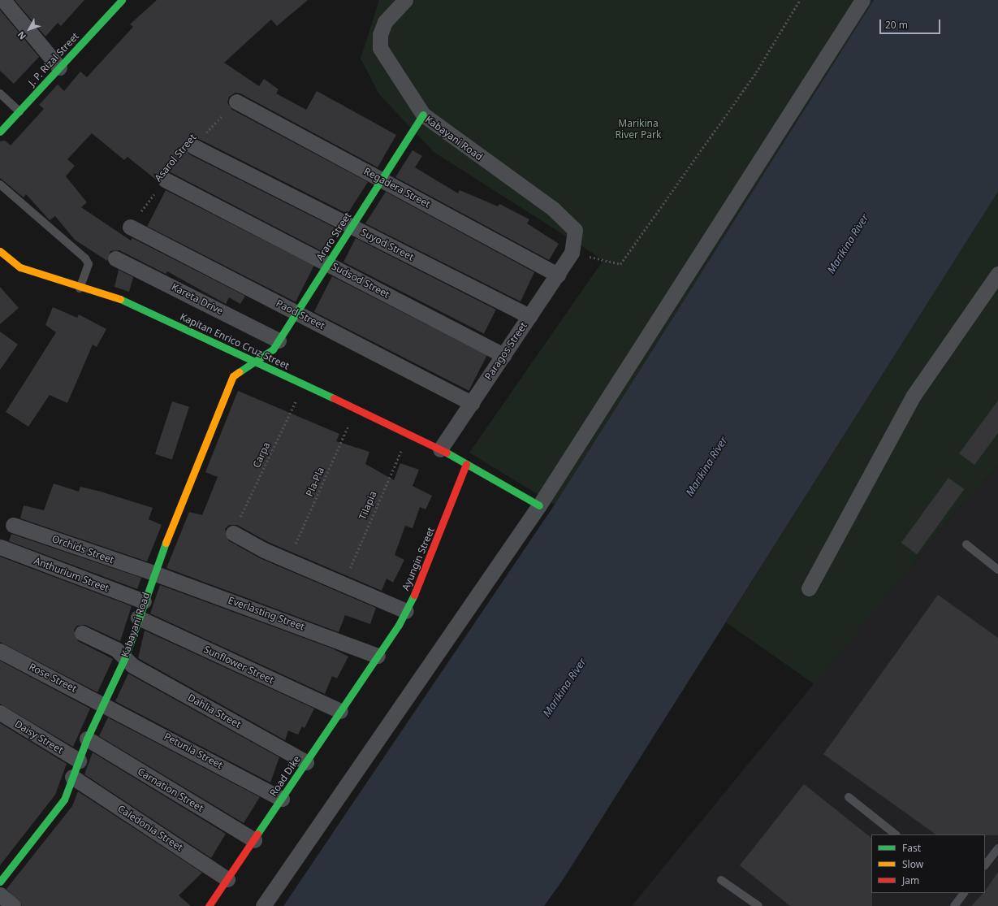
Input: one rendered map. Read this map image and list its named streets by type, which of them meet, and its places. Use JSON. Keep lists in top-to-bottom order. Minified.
{"streets":{"street":["J. P. Rizal Street","Kabayani Road","Regadera Street","Araro Street","Suyod Street","Sudsod Street","Kareta Drive","Paod Street","Kapitan Enrico Cruz Street","Paragos Street","Orchids Street","Ayungin Street","Anthurium Street","Everlasting Street","Sunflower Street","Rose Street","Dahlia Street","Daisy Street","Petunia Street","Road Dike","Carnation Street","Caledonia Street"],"path":["Asarol Street","Carpa","Pla-Pla","Tilapia"]},"crossings":[["Kabayani Road","Araro Street"],["Kabayani Road","Kapitan Enrico Cruz Street"],["Kabayani Road","Paragos Street"],["Kabayani Road","Orchids Street"],["Kabayani Road","Anthurium Street"],["Kabayani Road","Everlasting Street"],["Kabayani Road","Sunflower Street"],["Kabayani Road","Rose Street"],["Kabayani Road","Dahlia Street"],["Kabayani Road","Daisy Street"],["Kabayani Road","Petunia Street"],["Kabayani Road","Carnation Street"],["Kabayani Road","Caledonia Street"],["Asarol Street","Regadera Street"],["Asarol Street","Suyod Street"],["Asarol Street","Sudsod Street"],["Asarol Street","Paod Street"],["Regadera Street","Araro Street"],["Regadera Street","Paragos Street"],["Araro Street","Suyod Street"],["Araro Street","Sudsod Street"],["Araro Street","Kareta Drive"],["Araro Street","Paod Street"],["Araro Street","Kapitan Enrico Cruz Street"],["Suyod Street","Paragos Street"],["Sudsod Street","Paragos Street"],["Paod Street","Paragos Street"],["Kapitan Enrico Cruz Street","Paragos Street"],["Kapitan Enrico Cruz Street","Carpa"],["Kapitan Enrico Cruz Street","Pla-Pla"],["Kapitan Enrico Cruz Street","Tilapia"],["Kapitan Enrico Cruz Street","Ayungin Street"],["Orchids Street","Everlasting Street"],["Ayungin Street","Everlasting Street"],["Ayungin Street","Road Dike"],["Everlasting Street","Road Dike"],["Sunflower Street","Road Dike"],["Rose Street","Petunia Street"],["Dahlia Street","Road Dike"],["Petunia Street","Road Dike"],["Road Dike","Carnation Street"],["Road Dike","Caledonia Street"]],"water":["Marikina River"],"parks":["Marikina River Park"],"legend":["Fast","Slow","Jam"],"scale_bar":"20 m","north":"bottom left"}
